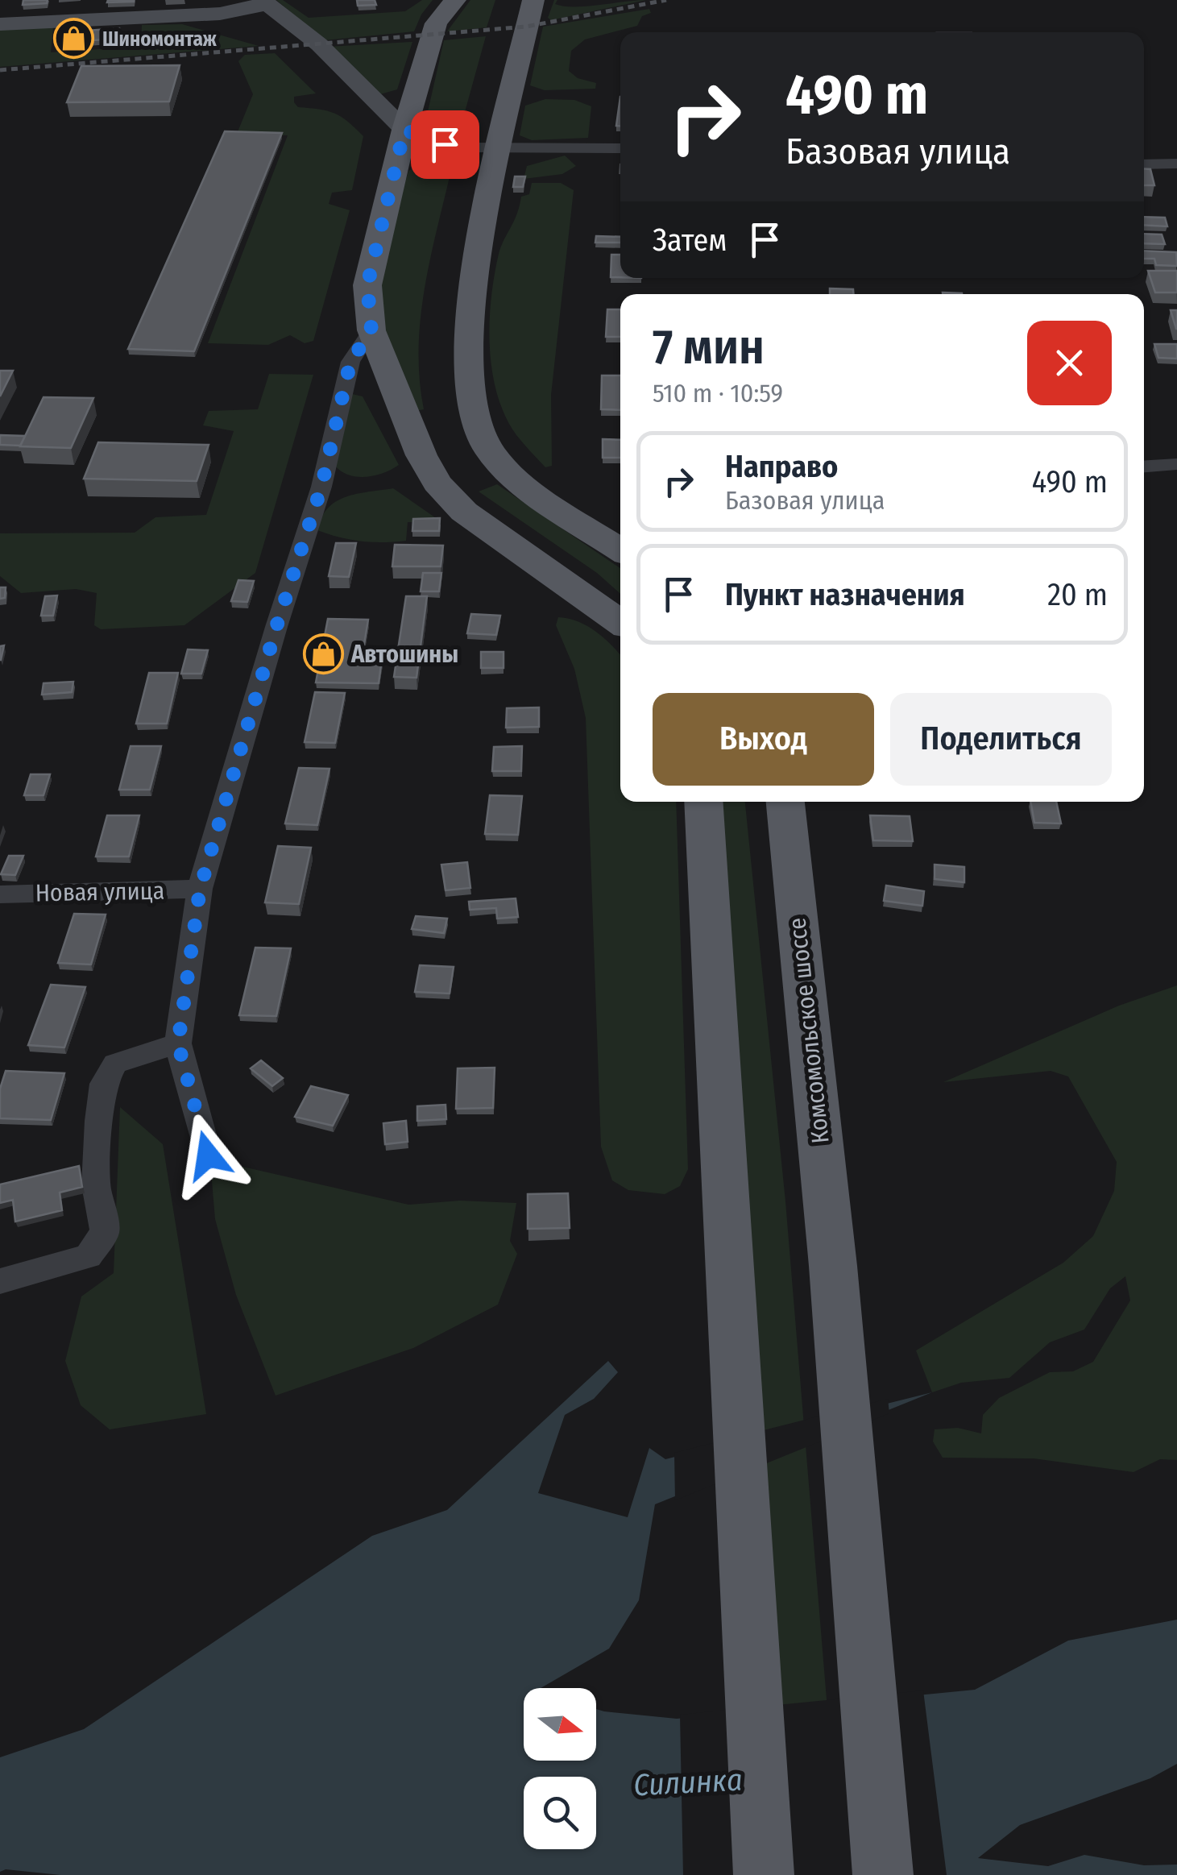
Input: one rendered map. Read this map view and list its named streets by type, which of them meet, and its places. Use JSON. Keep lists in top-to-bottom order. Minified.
{"streets":{"main road":["Комсомольское шоссе"],"street":["Новая улица"]},"water":["Силинка"],"places":{"shop":["Шиномонтаж","Автошины"]},"north":"right","page":{"turn":["490 m","Базовая улица"],"then":"Затем","heading":["7 мин","510 m · 10:59"],"list":[{"name":"Направо","note":"Базовая улица","value":"490 m"},{"name":"Пункт назначения","value":"20 m"}],"buttons":["Выход","Поделиться"]}}
